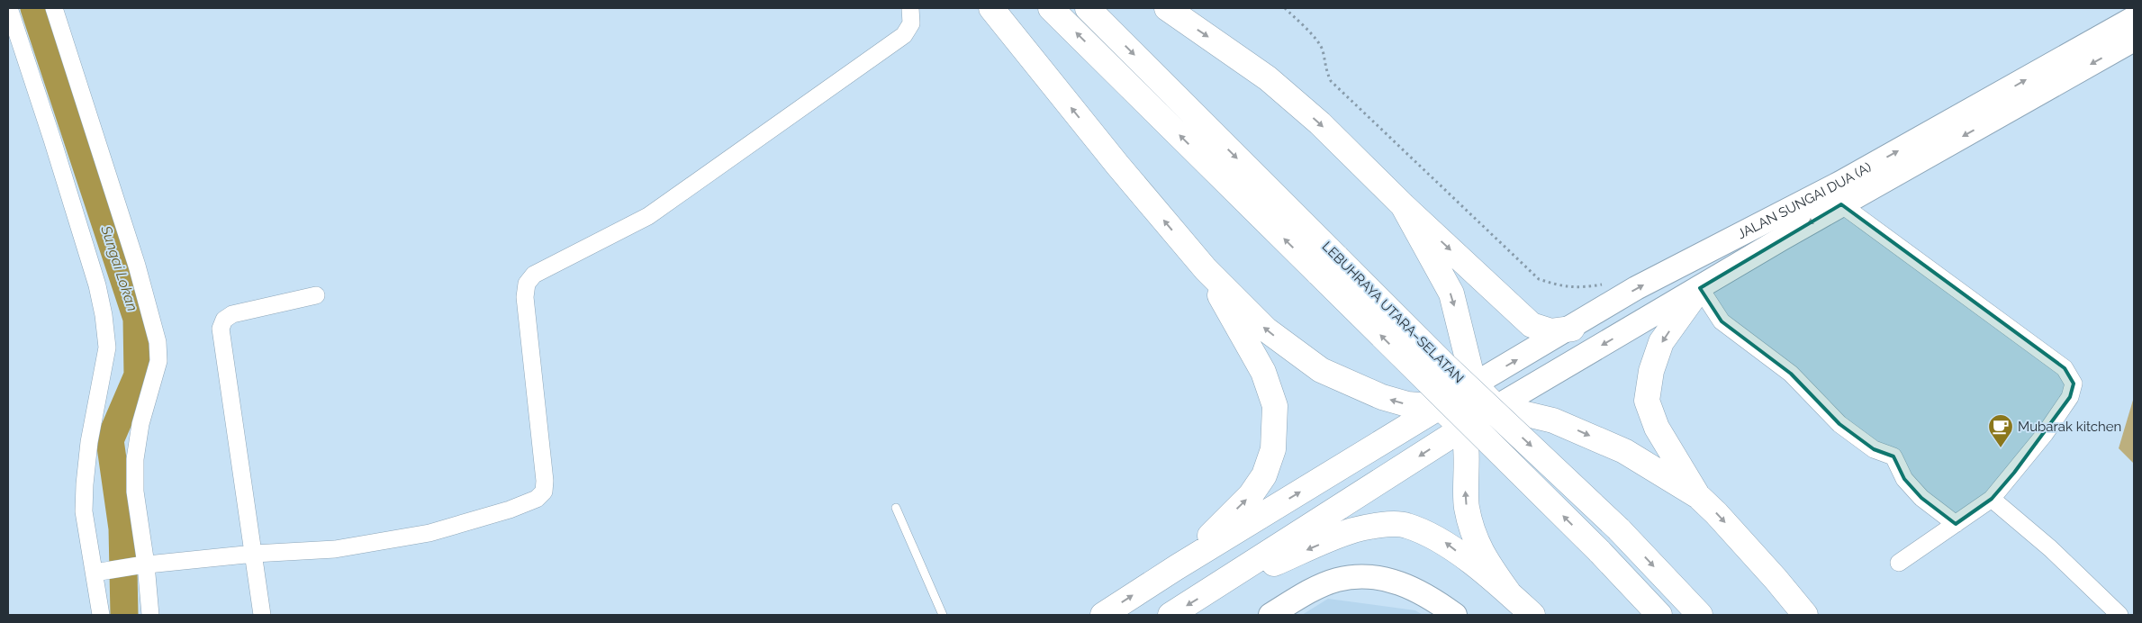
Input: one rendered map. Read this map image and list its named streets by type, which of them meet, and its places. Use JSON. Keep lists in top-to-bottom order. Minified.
{"streets":{"highway":["LEBUHRAYA UTARA–SELATAN"],"main road":["JALAN SUNGAI DUA (A)"]},"water":["Sungai Lokan"],"places":{"cafe":["Mubarak kitchen"]}}
